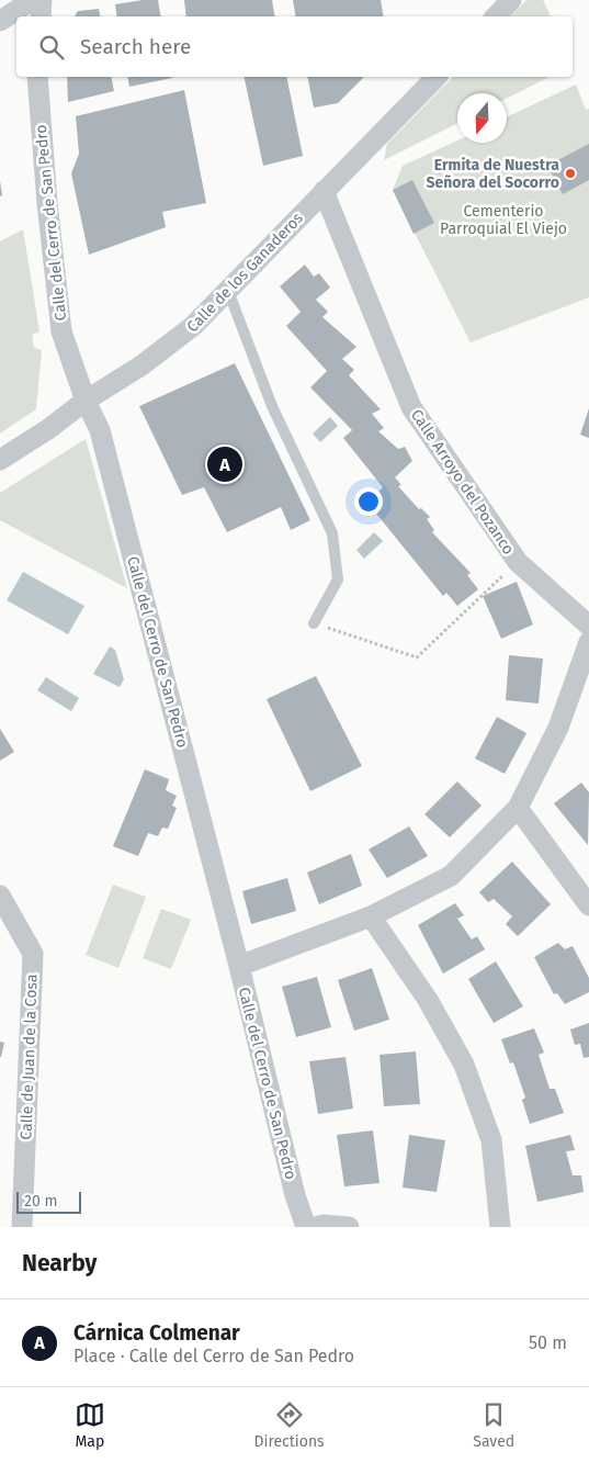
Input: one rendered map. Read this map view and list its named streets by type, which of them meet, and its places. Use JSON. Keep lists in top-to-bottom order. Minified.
{"streets":{"street":["Calle del Cerro de San Pedro","Calle de los Ganaderos","Calle Arroyo del Pozanco","Calle de Juan de la Cosa"]},"crossings":[["Calle del Cerro de San Pedro","Calle de los Ganaderos"],["Calle de los Ganaderos","Calle Arroyo del Pozanco"]],"parks":["Cementerio Parroquial El Viejo"],"places":["Ermita de Nuestra Señora del Socorro"],"scale_bar":"20 m","north":"bottom","page":{"search":"Search here","pins":"A","scale":"20 m","heading":"Nearby","list":[{"mark":"A","name":"Cárnica Colmenar","note":"Place · Calle del Cerro de San Pedro","value":"50 m"}],"nav":["Map","Directions","Saved"]}}
